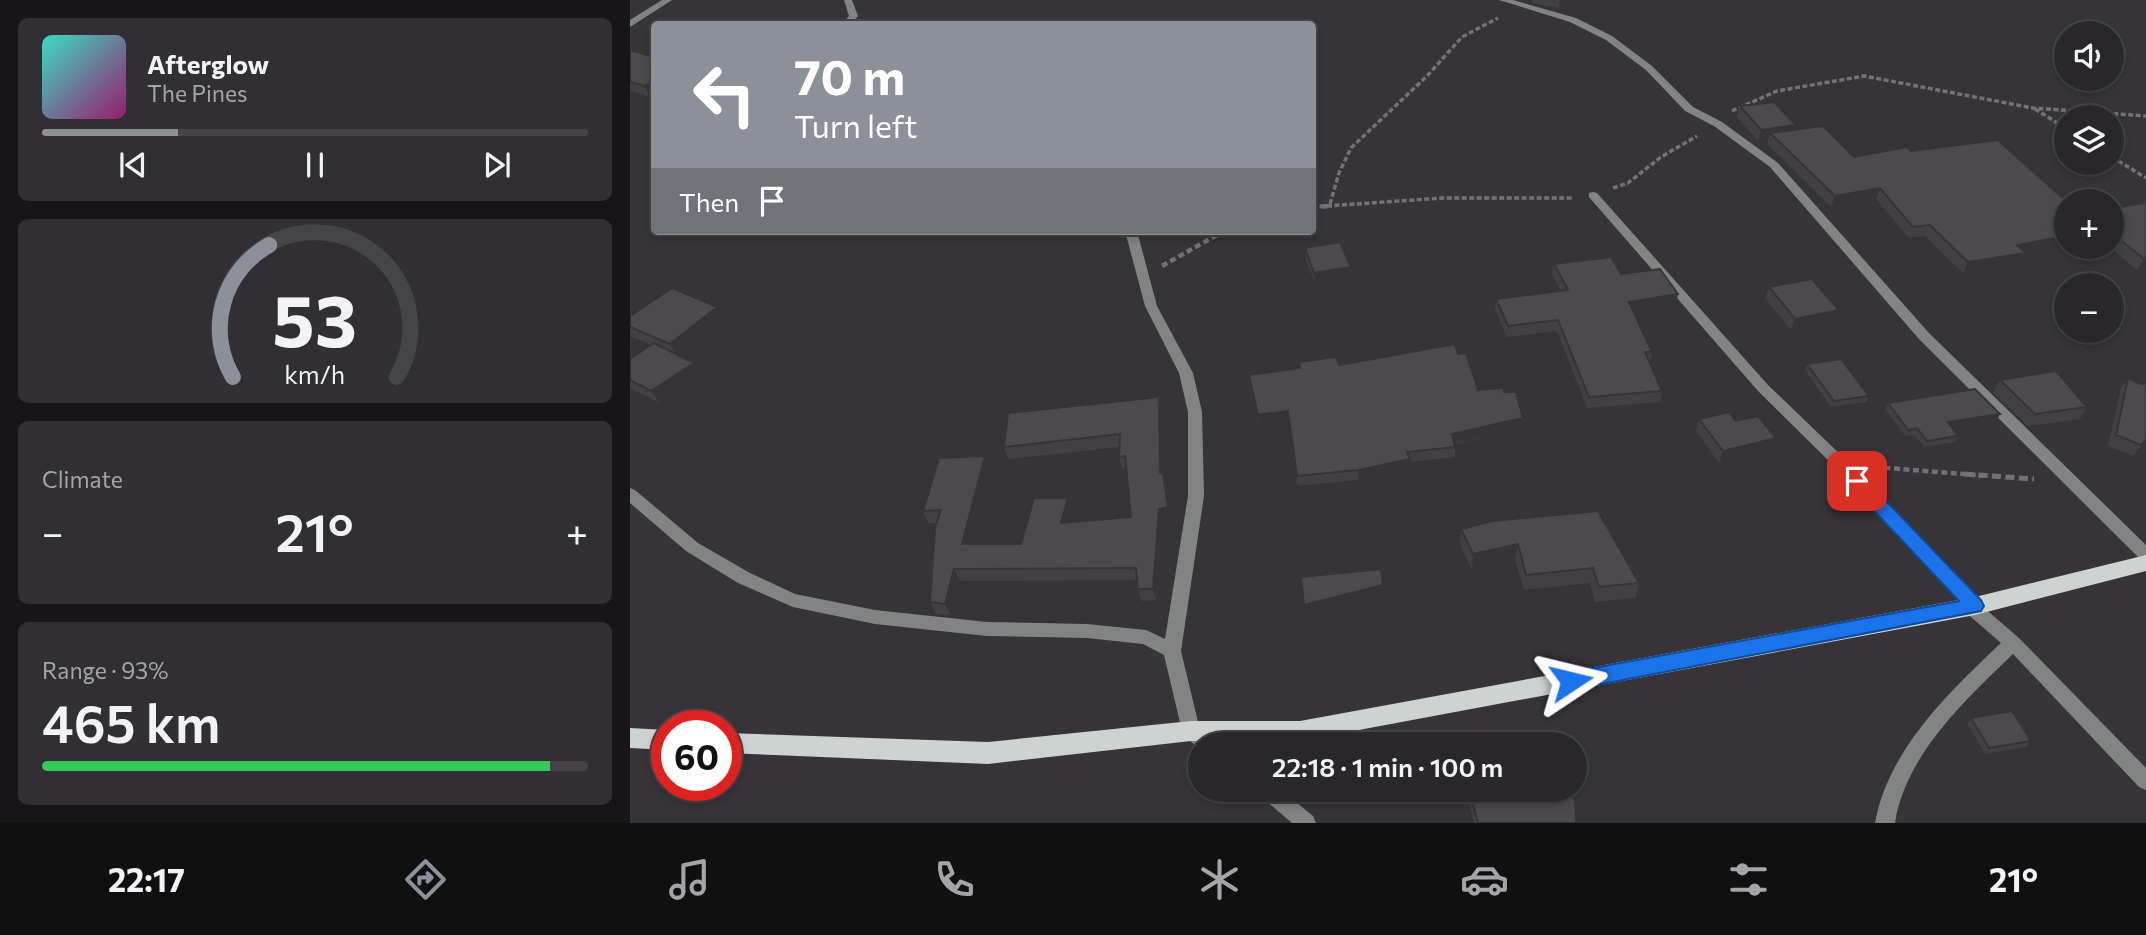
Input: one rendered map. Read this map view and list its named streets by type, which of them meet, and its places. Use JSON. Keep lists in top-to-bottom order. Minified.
{"page":{"map_buttons":["+","−"],"turn":["70 m","Turn left"],"song":["Afterglow","The Pines"],"then":"Then","tile":["Climate",["Range · 93%","465 km"]],"heat":["−","21°","+"],"limit":"60","trip":"22:18 · 1 min · 100 m","tabs":["22:17","21°"],"gauge":["53","km/h"]}}
